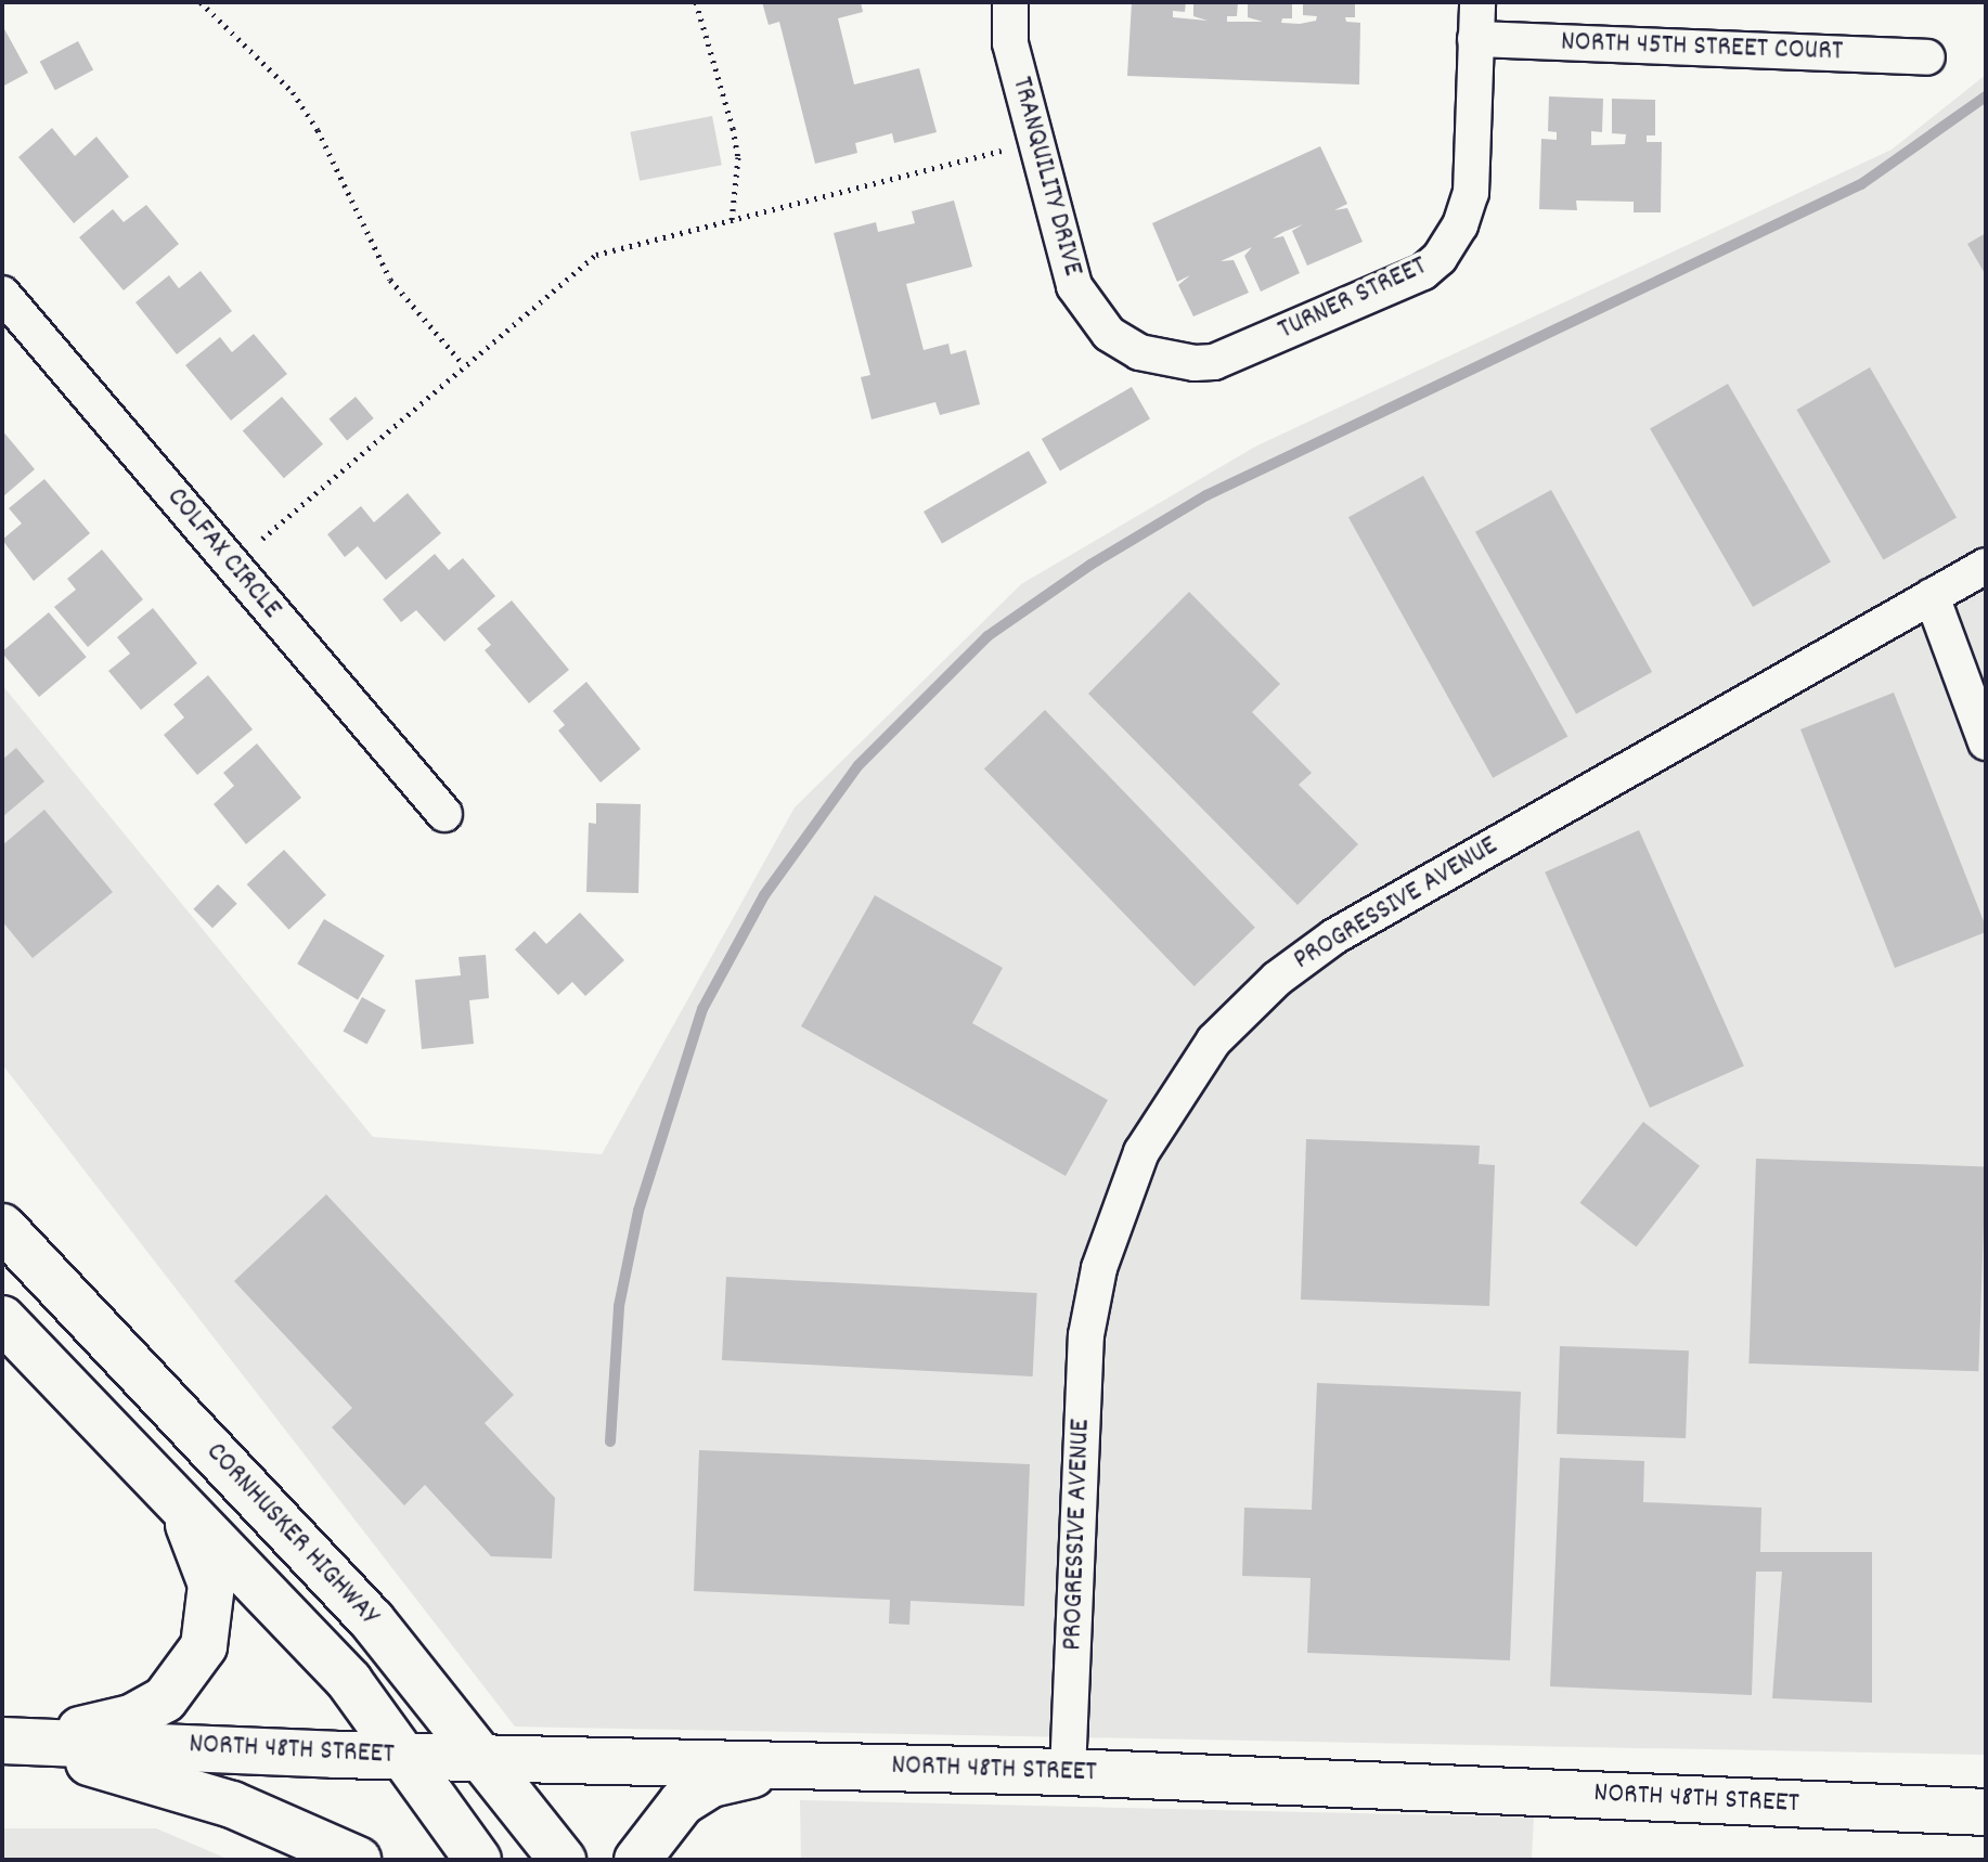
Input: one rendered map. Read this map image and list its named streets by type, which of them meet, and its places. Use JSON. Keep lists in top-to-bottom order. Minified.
{"streets":{"main road":["CORNHUSKER HIGHWAY","NORTH 48TH STREET"],"street":["NORTH 45TH STREET COURT","TRANQUILITY DRIVE","TURNER STREET","COLFAX CIRCLE","PROGRESSIVE AVENUE"]},"crossings":[["NORTH 45TH STREET COURT","TURNER STREET"],["TRANQUILITY DRIVE","TURNER STREET"],["PROGRESSIVE AVENUE","NORTH 48TH STREET"],["CORNHUSKER HIGHWAY","NORTH 48TH STREET"]]}
